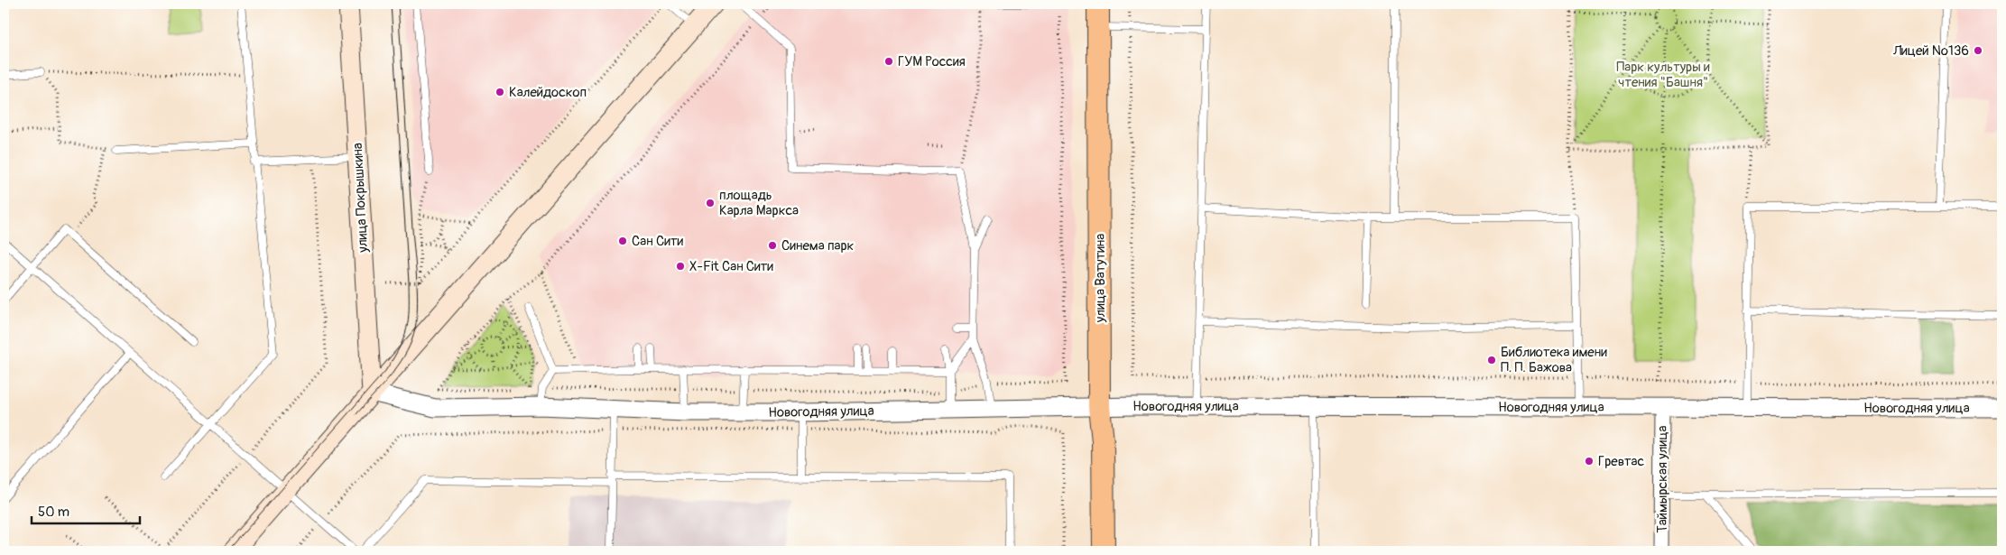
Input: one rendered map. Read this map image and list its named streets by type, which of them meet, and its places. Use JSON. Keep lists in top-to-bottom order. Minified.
{"streets":{"main road":["улица Покрышкина","улица Ватутина"],"street":["Новогодняя улица","Таймырская улица"]},"crossings":[["улица Покрышкина","Новогодняя улица"],["улица Ватутина","Новогодняя улица"],["Новогодняя улица","Таймырская улица"]],"parks":["Парк культуры и чтения \"Башня\""],"places":["Лицей №136","ГУМ Россия","Калейдоскоп","площадь Карла Маркса","Сан Сити","Синема парк","X-Fit Сан Сити","Библиотека имени П. П. Бажова","Гревтас"],"scale_bar":"50 m"}
